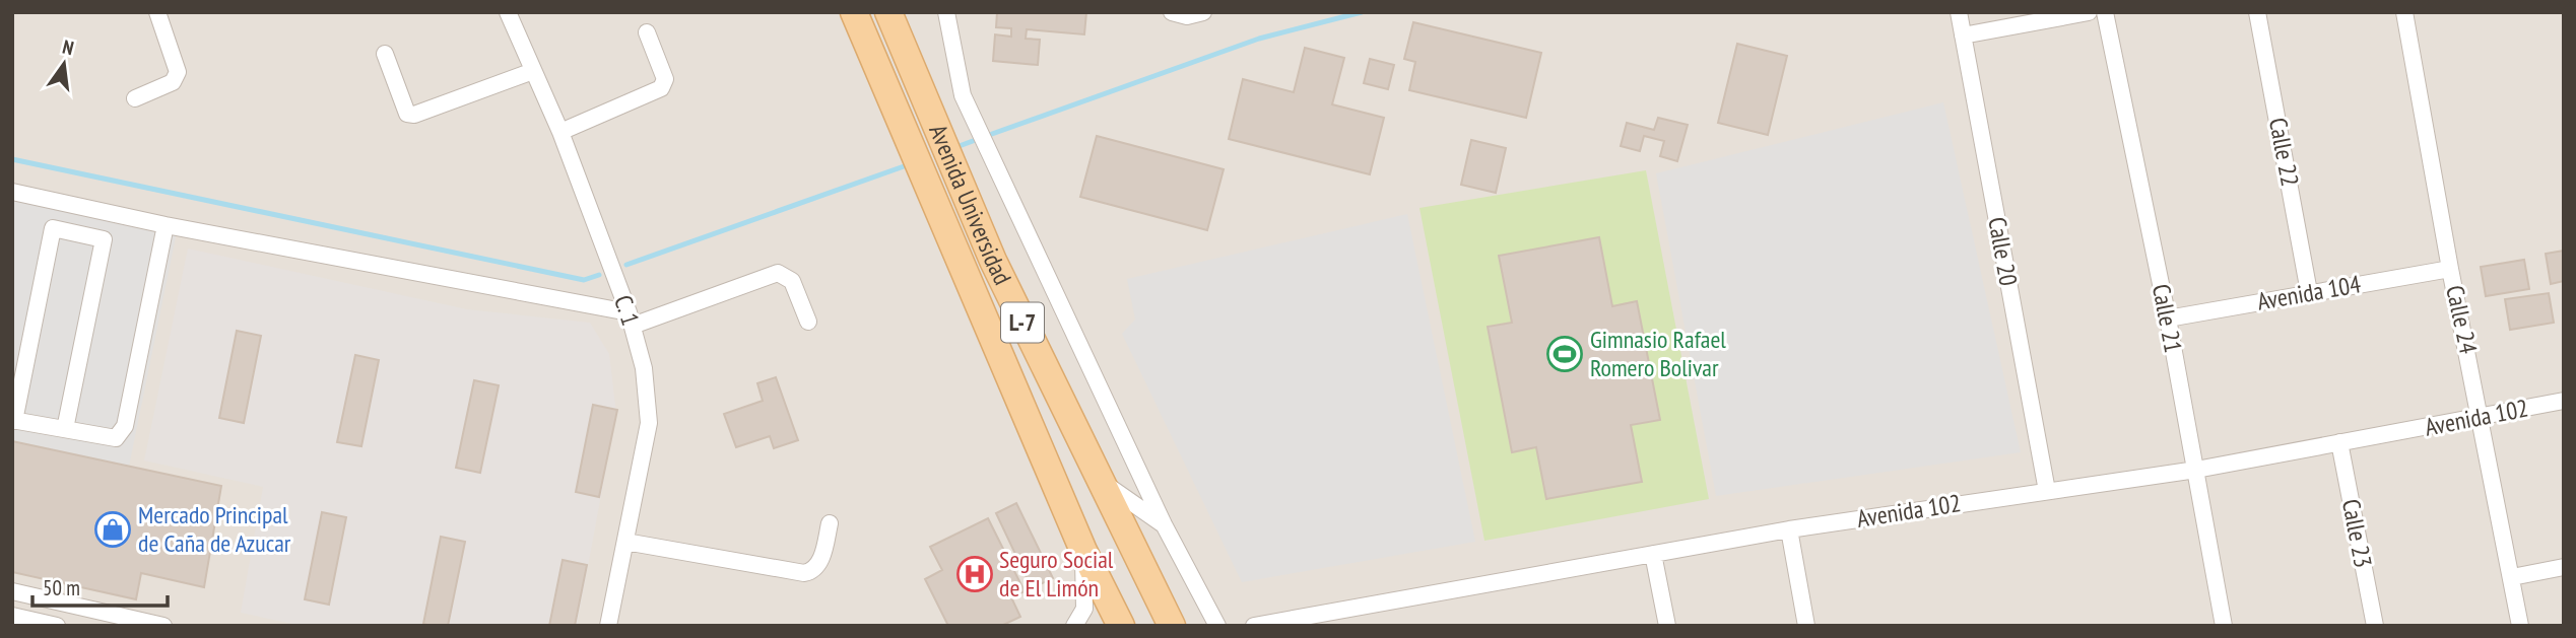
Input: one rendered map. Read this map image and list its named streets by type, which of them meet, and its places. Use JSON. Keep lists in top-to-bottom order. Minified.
{"streets":{"main road":["Avenida Universidad","L-7"],"street":["Calle 22","Calle 20","Avenida 104","C. 1","Calle 21","Calle 24","Avenida 102","Calle 23"]},"crossings":[["Calle 22","Avenida 104"],["Calle 20","Avenida 102"],["Avenida 104","Calle 21"],["Avenida 104","Calle 24"],["Calle 21","Avenida 102"],["Calle 24","Avenida 102"],["Avenida 102","Calle 23"]],"places":{"sports":["Gimnasio Rafael Romero Bolivar"],"shop":["Mercado Principal de Caña de Azucar"],"hospital":["Seguro Social de El Limón"]},"scale_bar":"50 m","north":"top"}
